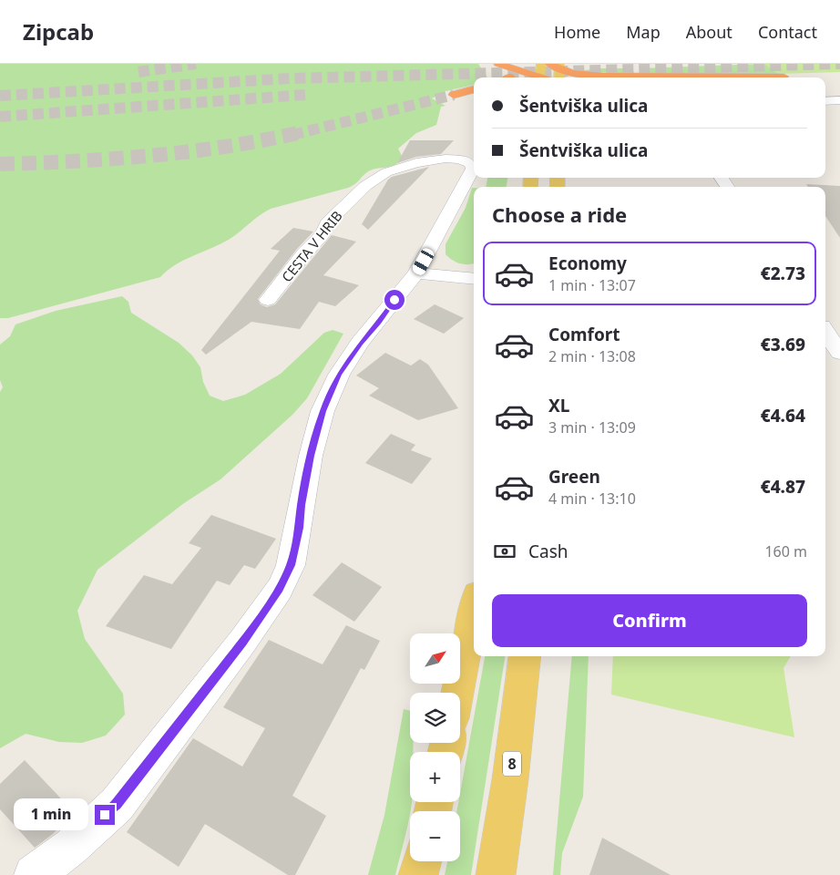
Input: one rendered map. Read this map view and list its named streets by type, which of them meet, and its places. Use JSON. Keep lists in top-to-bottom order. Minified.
{"streets":{"main road":["8"],"street":["CESTA V HRIB"]},"north":"top right","page":{"header":"Zipcab","nav":["Home","Map","About","Contact"],"banner":["Šentviška ulica","Šentviška ulica"],"heading":"Choose a ride","list":[{"name":"Economy","note":"1 min · 13:07","value":"€2.73"},{"name":"Comfort","note":"2 min · 13:08","value":"€3.69"},{"name":"XL","note":"3 min · 13:09","value":"€4.64"},{"name":"Green","note":"4 min · 13:10","value":"€4.87"}],"pay":["Cash","160 m"],"buttons":"Confirm","map_buttons":["+","−"],"bubble":"1 min"}}
